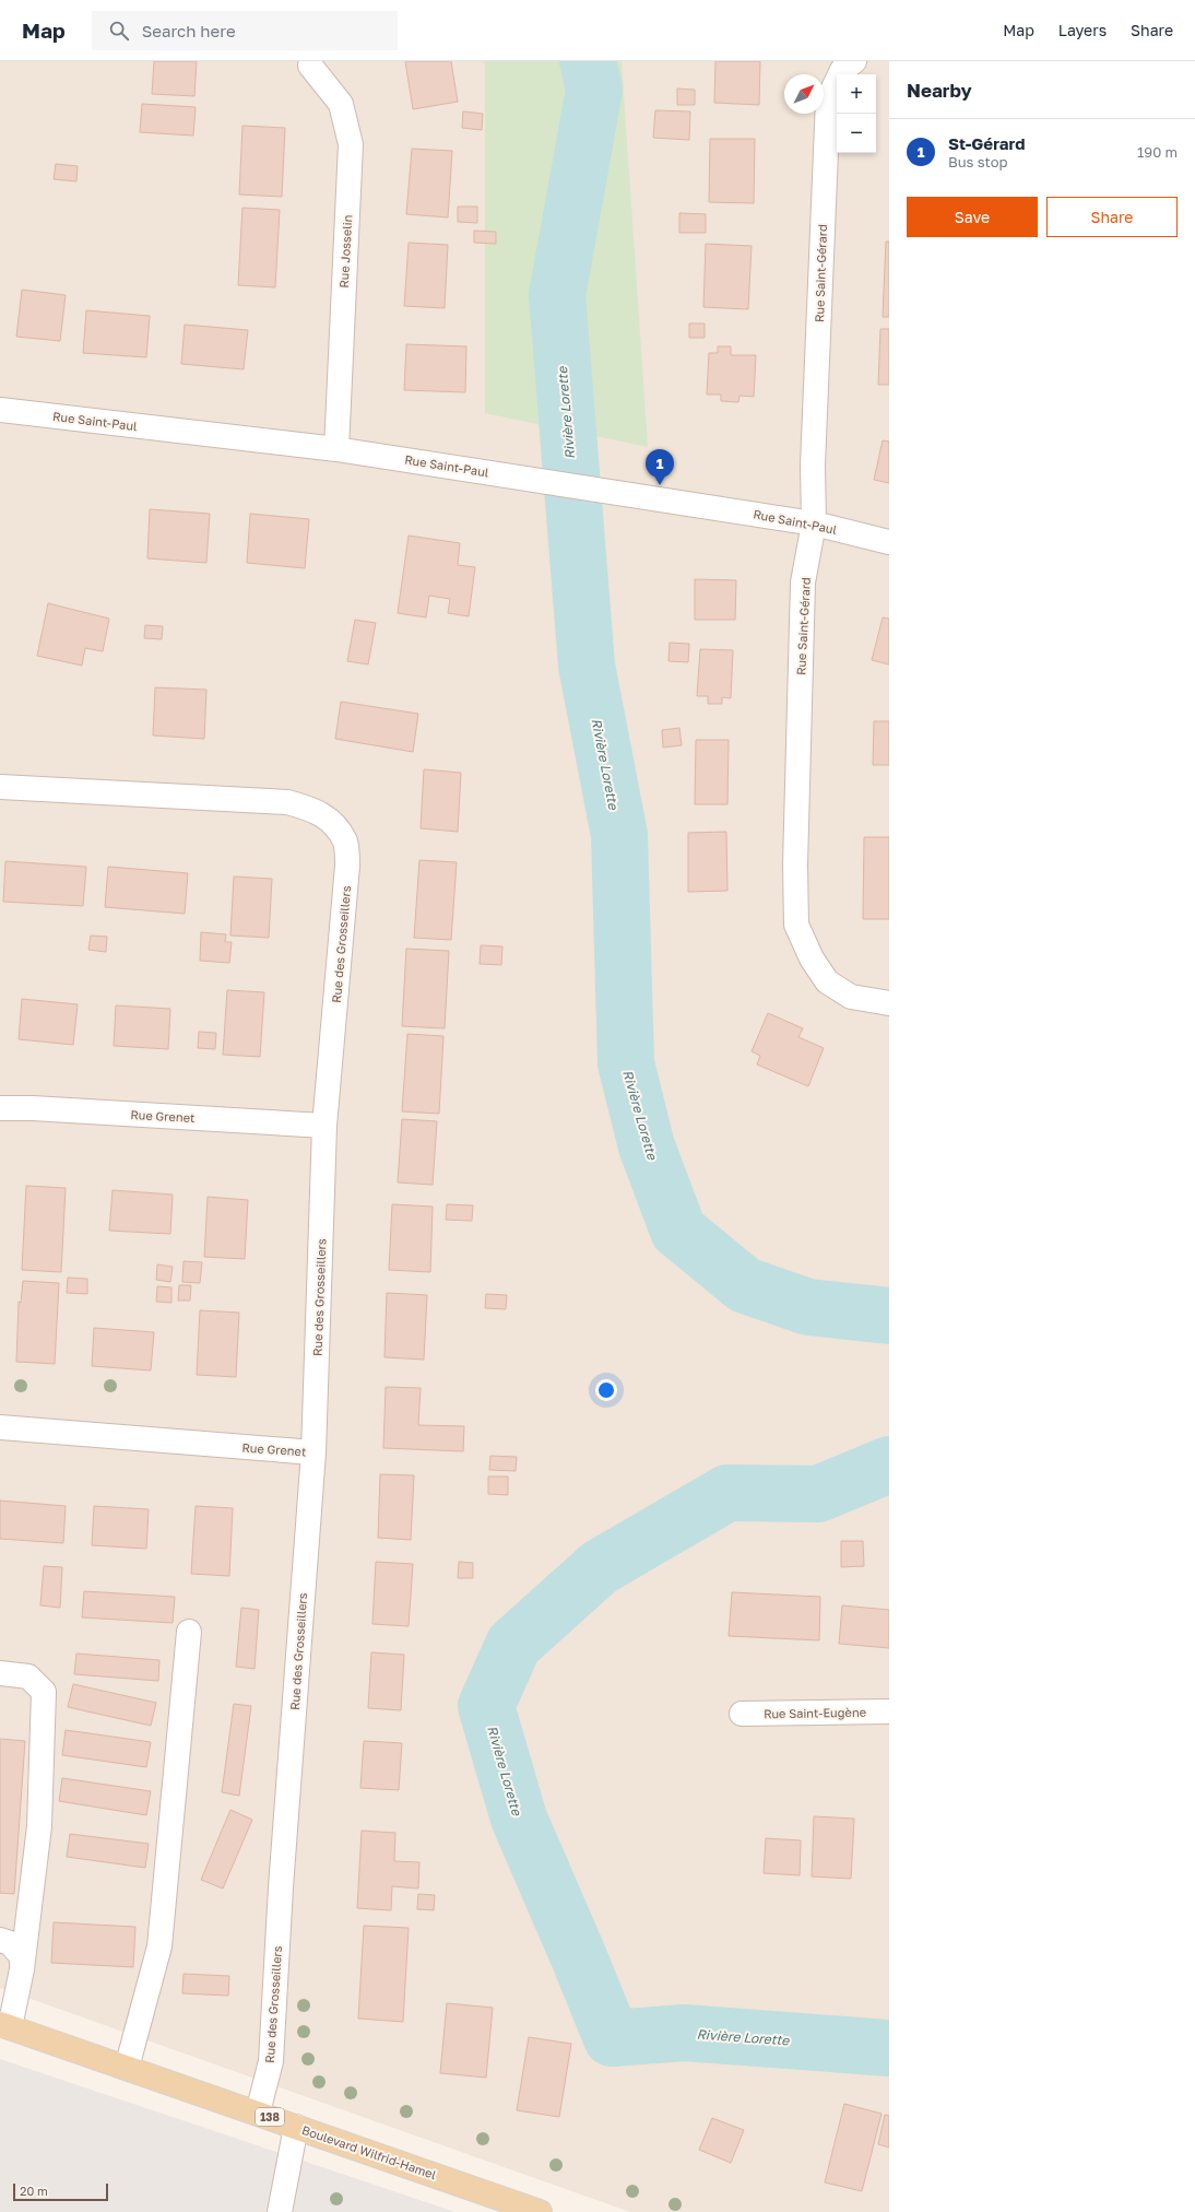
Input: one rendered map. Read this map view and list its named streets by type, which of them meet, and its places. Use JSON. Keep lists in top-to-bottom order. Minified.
{"streets":{"main road":["138","Boulevard Wilfrid-Hamel"],"street":["Rue Josselin","Rue Saint-Gérard","Rue Saint-Paul","Rue des Grosseillers","Rue Grenet","Rue Saint-Eugène"]},"crossings":[["Rue Josselin","Rue Saint-Paul"],["Rue Saint-Gérard","Rue Saint-Paul"],["Rue des Grosseillers","Rue Grenet"],["Rue des Grosseillers","Boulevard Wilfrid-Hamel"]],"water":["Rivière Lorette"],"scale_bar":"20 m","north":"top right","page":{"header":"Map","search":"Search here","nav":["Map","Layers","Share"],"heading":"Nearby","map_buttons":["+","−"],"list":[{"mark":"1","name":"St-Gérard","note":"Bus stop","value":"190 m"}],"buttons":["Save","Share"],"pins":"1","scale":"20 m"}}
